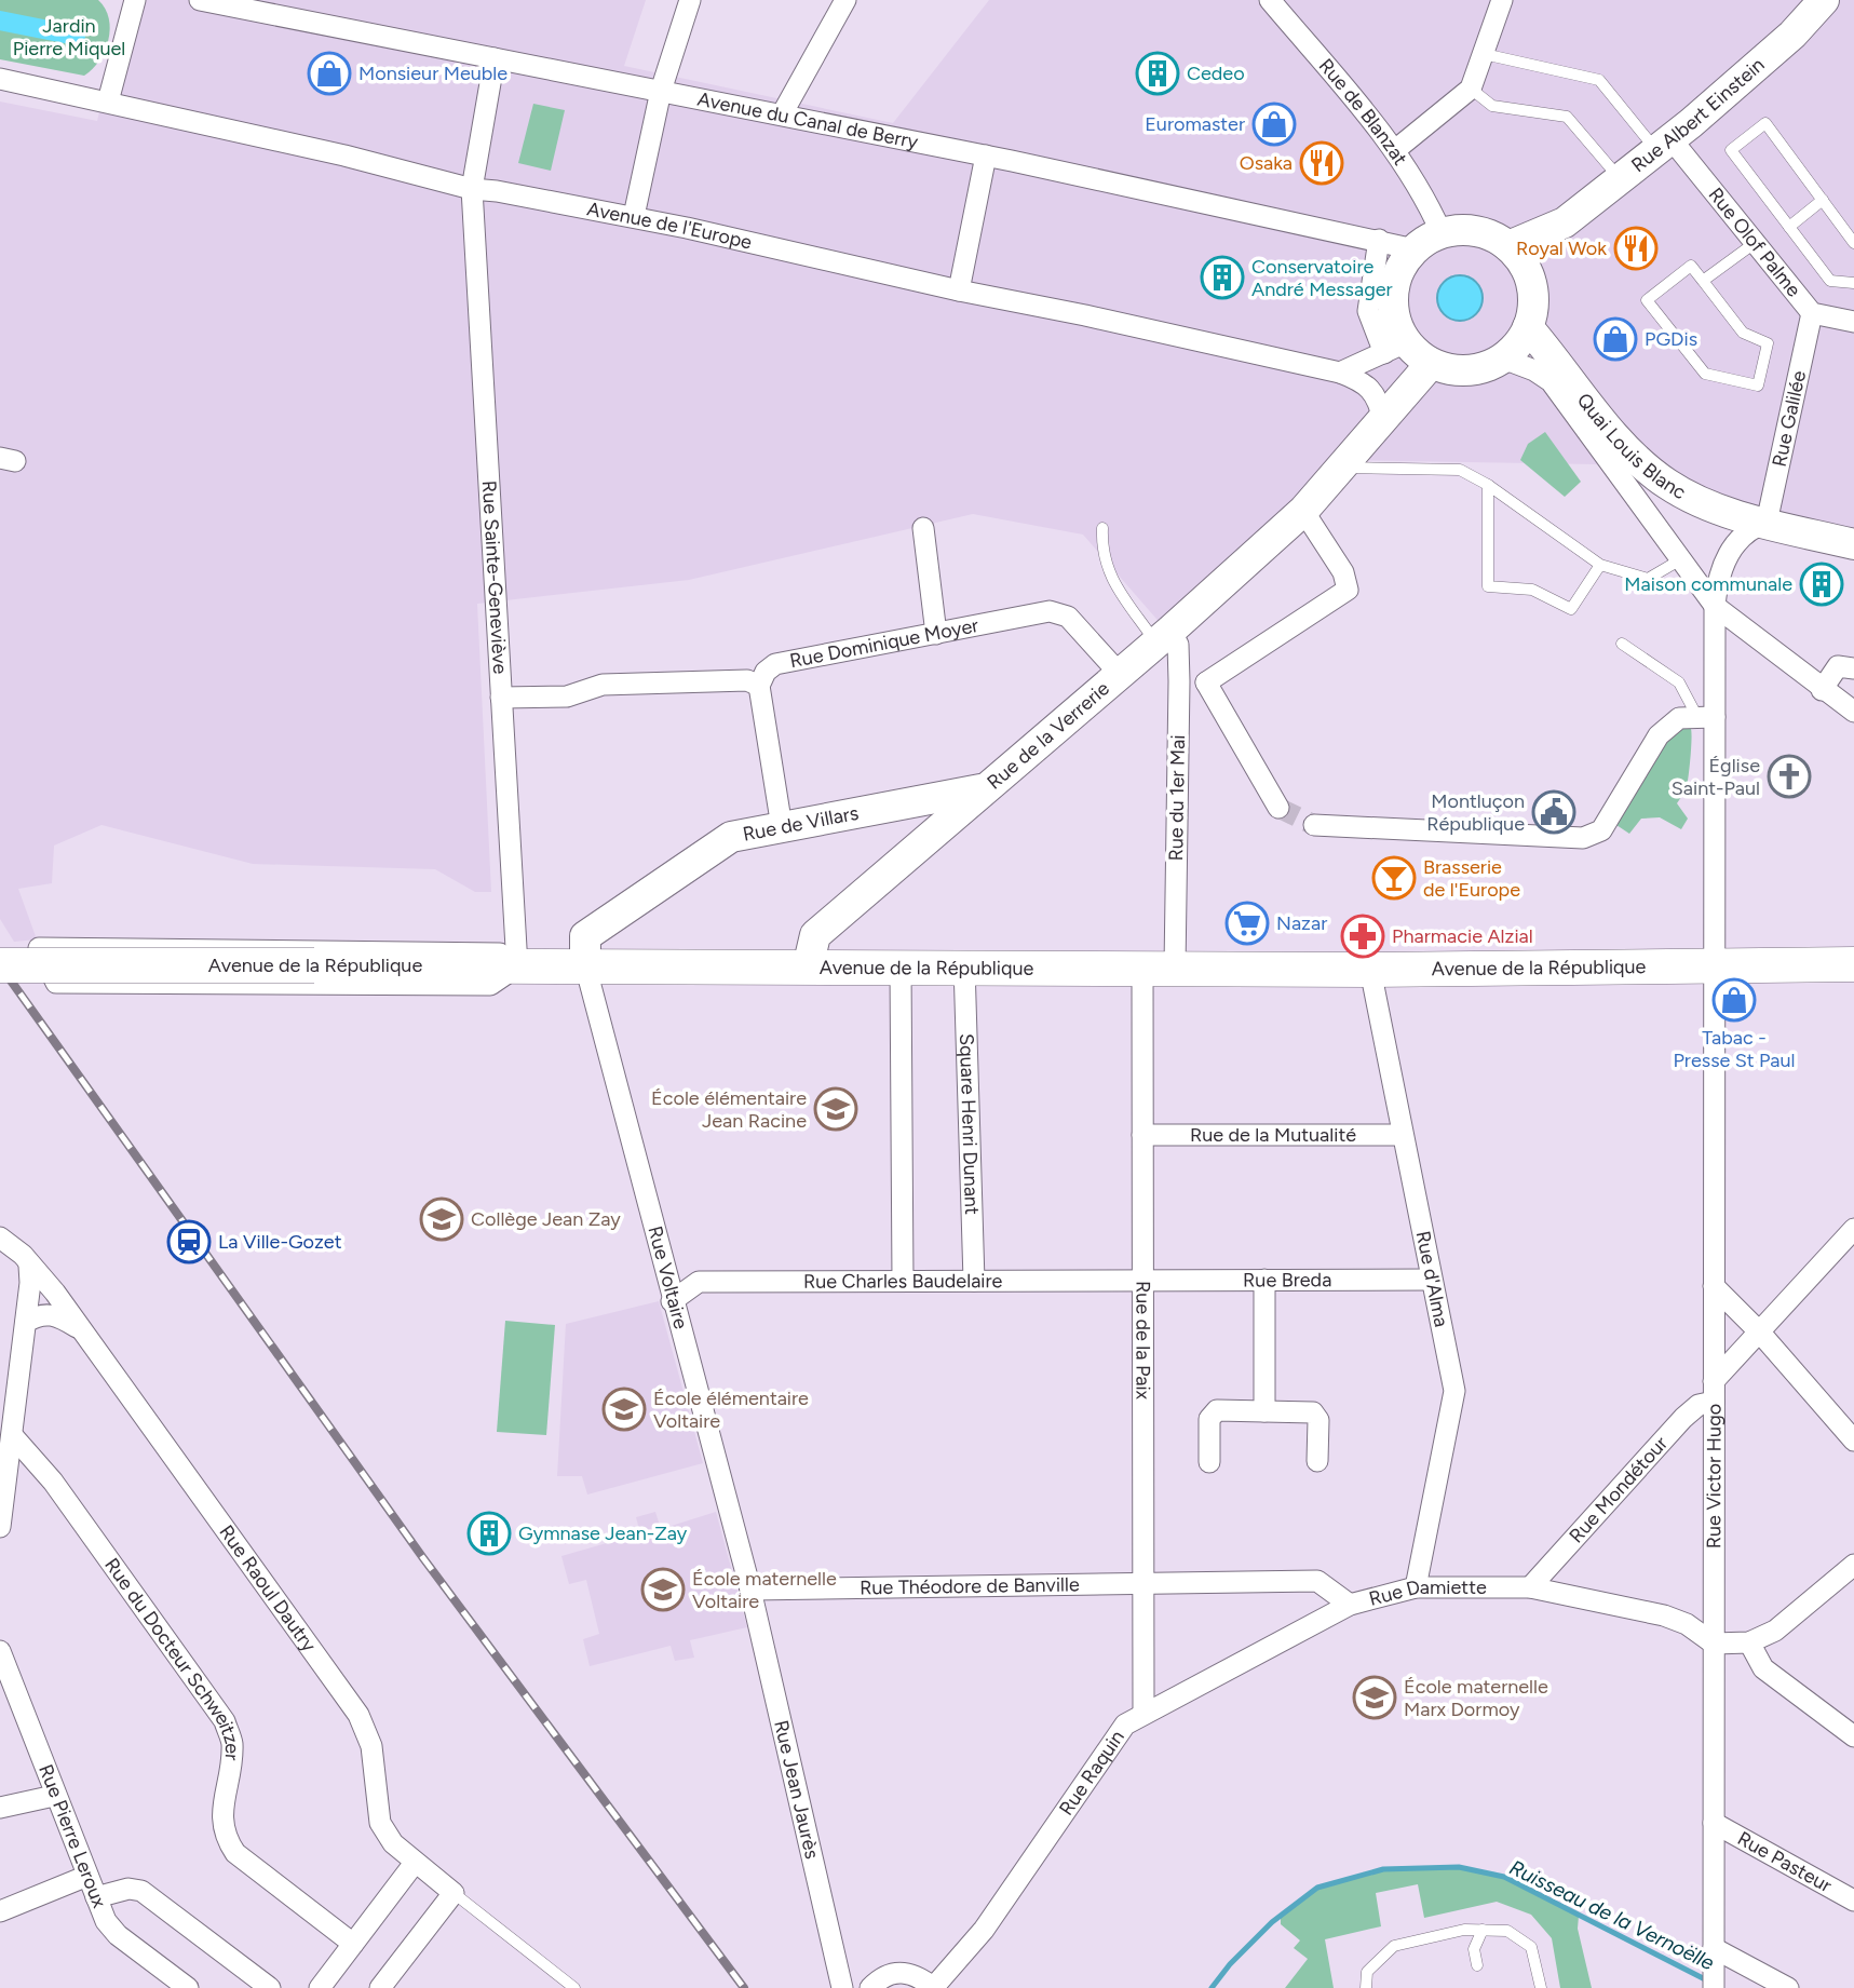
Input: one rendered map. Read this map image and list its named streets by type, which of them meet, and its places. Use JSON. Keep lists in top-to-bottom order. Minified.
{"streets":{"main road":["Rue Albert Einstein","Quai Louis Blanc","Rue de la Verrerie","Rue de Villars","Avenue de la République"],"street":["Rue de Blanzat","Avenue du Canal de Berry","Avenue de l'Europe","Rue Olof Palme","Rue Galilée","Rue Sainte-Geneviève","Rue Dominique Moyer","Rue du 1er Mai","Square Henri Dunant","Rue de la Mutualité","Rue Voltaire","Rue d'Alma","Rue Breda","Rue Charles Baudelaire","Rue de la Paix","Rue Victor Hugo","Rue Mondétour","Rue Théodore de Banville","Rue Raoul Dautry","Rue Damiette","Rue du Docteur Schweitzer","Rue Raquin","Rue Jean Jaurès","Rue Pierre Leroux","Rue Pasteur"]},"crossings":[["Rue de Blanzat","Rue Albert Einstein"],["Rue de Blanzat","Avenue du Canal de Berry"],["Rue de Blanzat","Quai Louis Blanc"],["Rue de Blanzat","Rue de la Verrerie"],["Rue Albert Einstein","Avenue du Canal de Berry"],["Rue Albert Einstein","Rue Olof Palme"],["Rue Albert Einstein","Quai Louis Blanc"],["Rue Albert Einstein","Rue de la Verrerie"],["Avenue du Canal de Berry","Quai Louis Blanc"],["Avenue du Canal de Berry","Rue Sainte-Geneviève"],["Avenue du Canal de Berry","Rue de la Verrerie"],["Avenue de l'Europe","Rue Sainte-Geneviève"],["Avenue de l'Europe","Rue de la Verrerie"],["Rue Olof Palme","Rue Galilée"],["Rue Galilée","Quai Louis Blanc"],["Quai Louis Blanc","Rue de la Verrerie"],["Quai Louis Blanc","Rue Victor Hugo"],["Rue Sainte-Geneviève","Avenue de la République"],["Rue Dominique Moyer","Rue de la Verrerie"],["Rue de la Verrerie","Rue du 1er Mai"],["Rue de la Verrerie","Rue de Villars"],["Rue de la Verrerie","Avenue de la République"],["Rue du 1er Mai","Avenue de la République"],["Rue du 1er Mai","Rue de la Paix"],["Rue de Villars","Avenue de la République"],["Rue de Villars","Rue Voltaire"],["Avenue de la République","Square Henri Dunant"],["Avenue de la République","Rue Voltaire"],["Avenue de la République","Rue d'Alma"],["Avenue de la République","Rue de la Paix"],["Avenue de la République","Rue Victor Hugo"],["Square Henri Dunant","Rue Charles Baudelaire"],["Rue de la Mutualité","Rue d'Alma"],["Rue de la Mutualité","Rue de la Paix"],["Rue Voltaire","Rue Charles Baudelaire"],["Rue Voltaire","Rue Théodore de Banville"],["Rue Voltaire","Rue Jean Jaurès"],["Rue d'Alma","Rue Breda"],["Rue d'Alma","Rue Damiette"],["Rue Breda","Rue Charles Baudelaire"],["Rue Breda","Rue de la Paix"],["Rue Charles Baudelaire","Rue de la Paix"],["Rue de la Paix","Rue Théodore de Banville"],["Rue de la Paix","Rue Damiette"],["Rue de la Paix","Rue Raquin"],["Rue Victor Hugo","Rue Mondétour"],["Rue Victor Hugo","Rue Damiette"],["Rue Victor Hugo","Rue Pasteur"],["Rue Mondétour","Rue Damiette"],["Rue Théodore de Banville","Rue Damiette"],["Rue Théodore de Banville","Rue Jean Jaurès"],["Rue Damiette","Rue Raquin"]],"water":["Ruisseau de la Vernoëlle"],"parks":["Jardin Pierre Miquel"],"places":{"shop":["Monsieur Meuble","Euromaster","PGDis","Tabac - Presse St Paul"],"building":["Cedeo","Conservatoire André Messager","Maison communale","Gymnase Jean-Zay"],"restaurant":["Osaka","Royal Wok"],"church":["Église Saint-Paul"],"public building":["Montluçon République"],"bar":["Brasserie de l'Europe"],"supermarket":["Nazar"],"pharmacy":["Pharmacie Alzial"],"school or university":["École élémentaire Jean Racine","Collège Jean Zay","École élémentaire Voltaire","École maternelle Voltaire","École maternelle Marx Dormoy"],"station":["La Ville-Gozet"]}}
